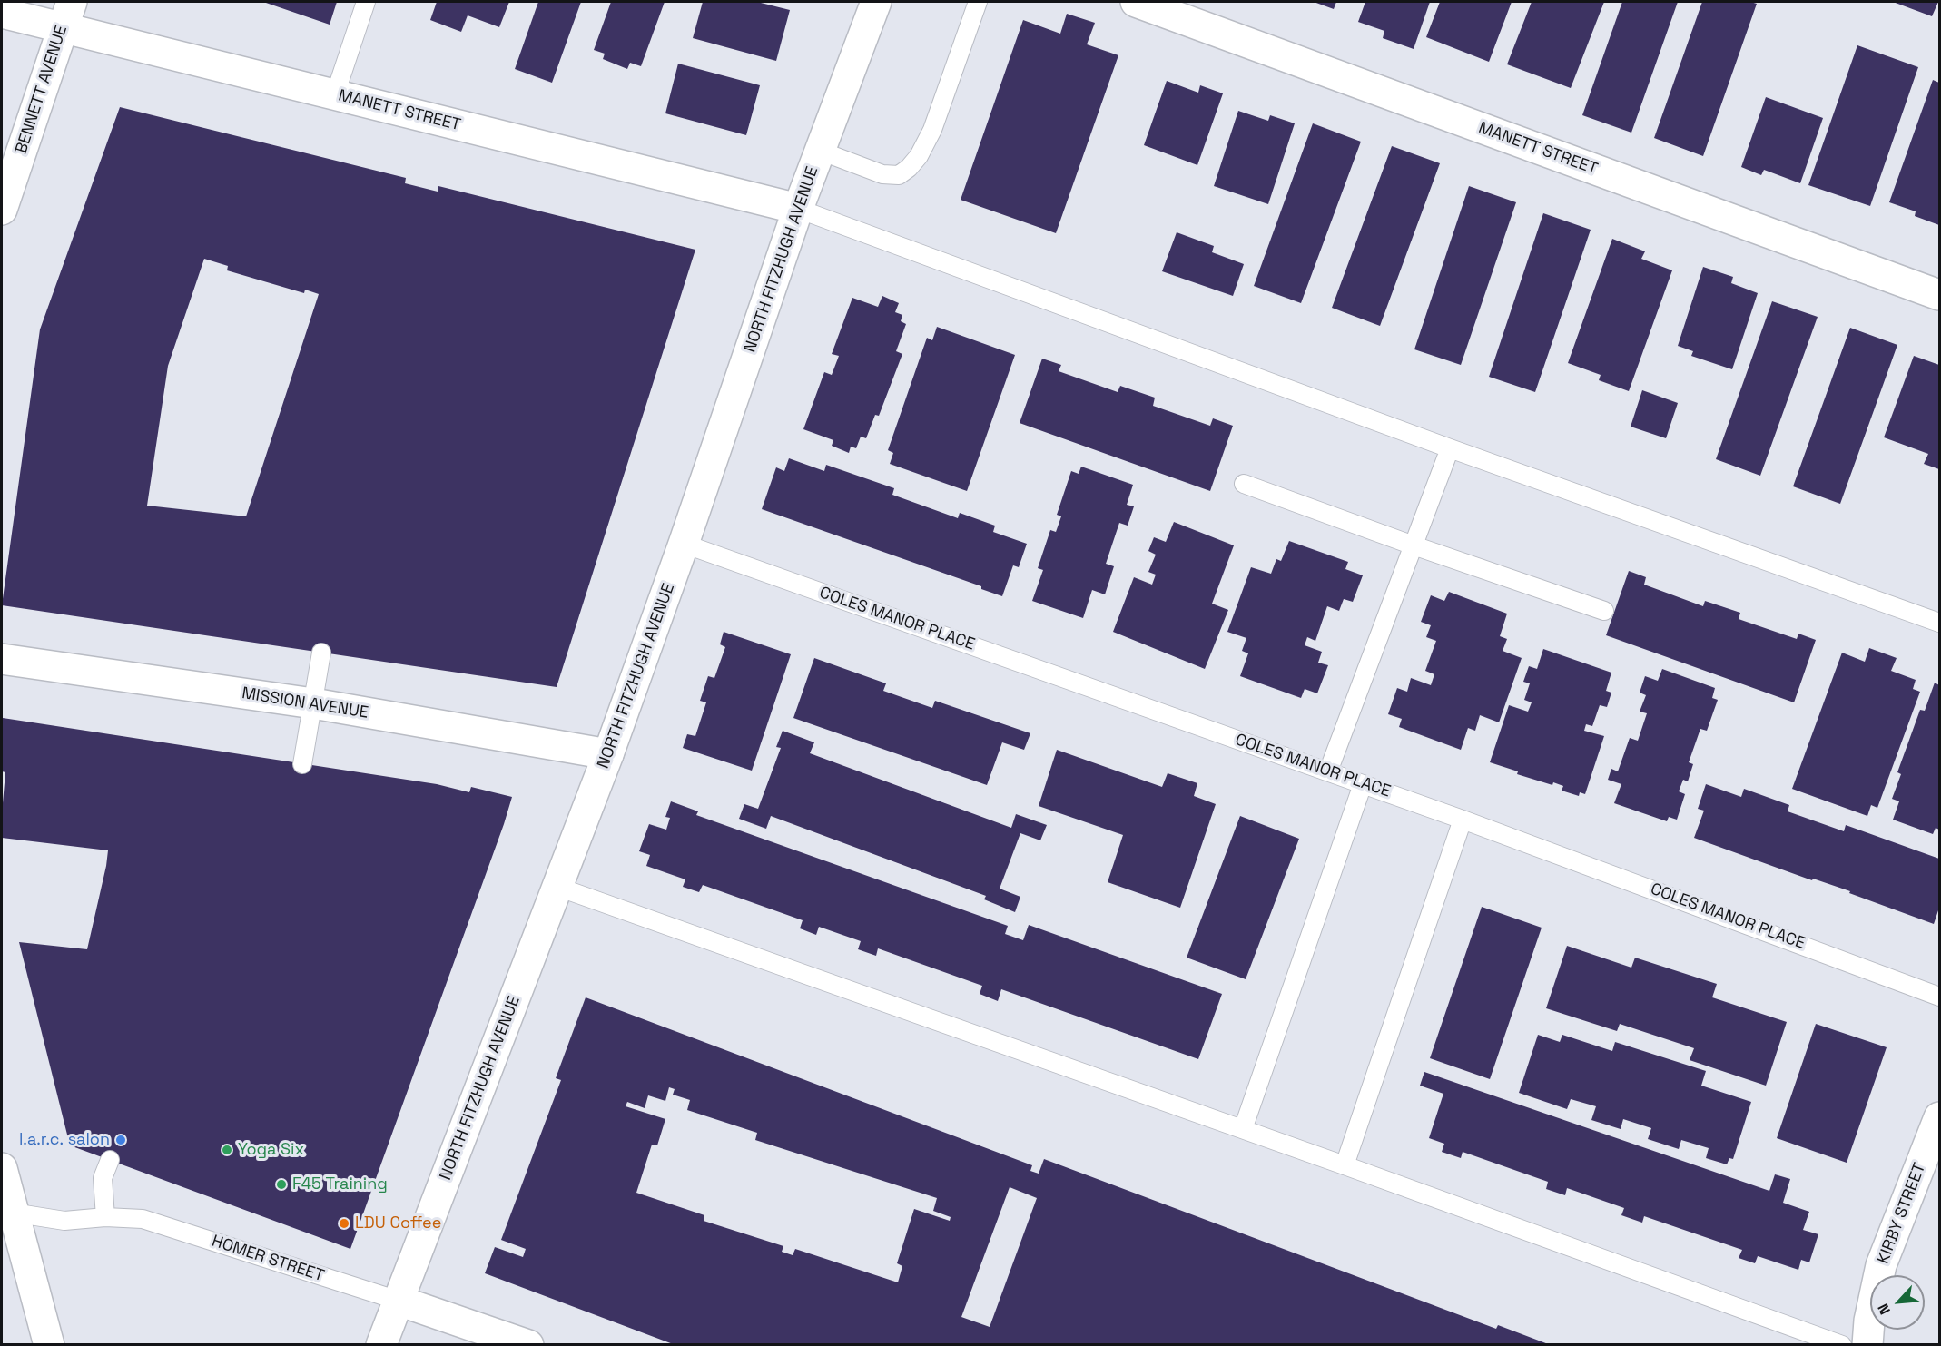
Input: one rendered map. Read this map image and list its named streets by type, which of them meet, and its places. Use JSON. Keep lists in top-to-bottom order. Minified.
{"streets":{"street":["BENNETT AVENUE","MANETT STREET","NORTH FITZHUGH AVENUE","MISSION AVENUE","KIRBY STREET","HOMER STREET"],"lane":["COLES MANOR PLACE"]},"crossings":[["BENNETT AVENUE","MANETT STREET"],["MANETT STREET","NORTH FITZHUGH AVENUE"],["NORTH FITZHUGH AVENUE","COLES MANOR PLACE"],["NORTH FITZHUGH AVENUE","MISSION AVENUE"],["NORTH FITZHUGH AVENUE","HOMER STREET"]],"places":["l.a.r.c. salon","Yoga Six","F45 Training","LDU Coffee"],"north":"bottom left"}
